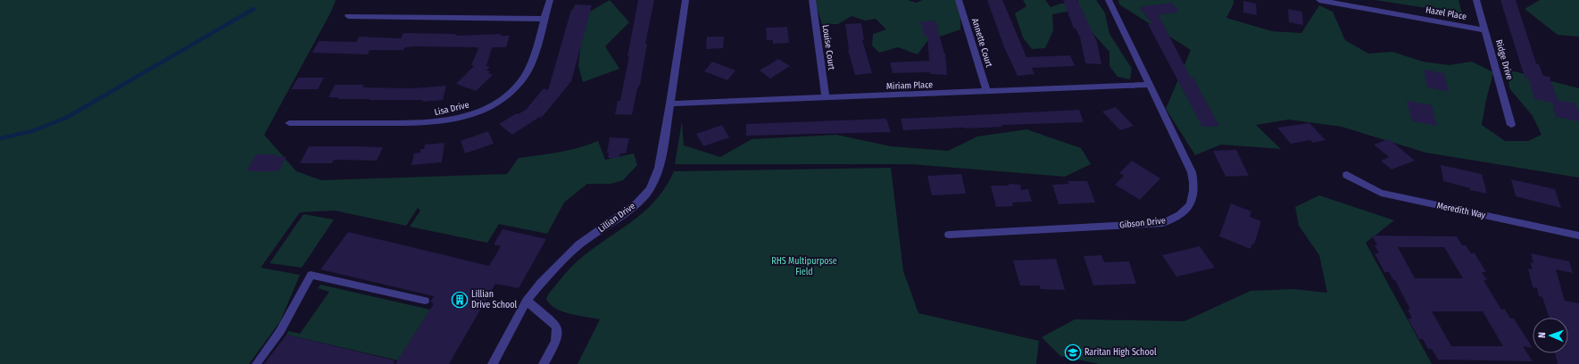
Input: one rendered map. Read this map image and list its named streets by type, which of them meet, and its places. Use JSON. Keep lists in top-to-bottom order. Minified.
{"streets":{"street":["Hazel Place","Annette Court","Louise Court","Ridge Drive","Miriam Place","Lisa Drive","Meredith Way","Lillian Drive","Gibson Drive"]},"crossings":[["Hazel Place","Ridge Drive"],["Annette Court","Miriam Place"],["Louise Court","Miriam Place"],["Miriam Place","Lillian Drive"],["Miriam Place","Gibson Drive"]],"parks":["RHS Multipurpose Field"],"places":{"building":["Lillian Drive School"],"school or university":["Raritan High School"]},"north":"left"}
